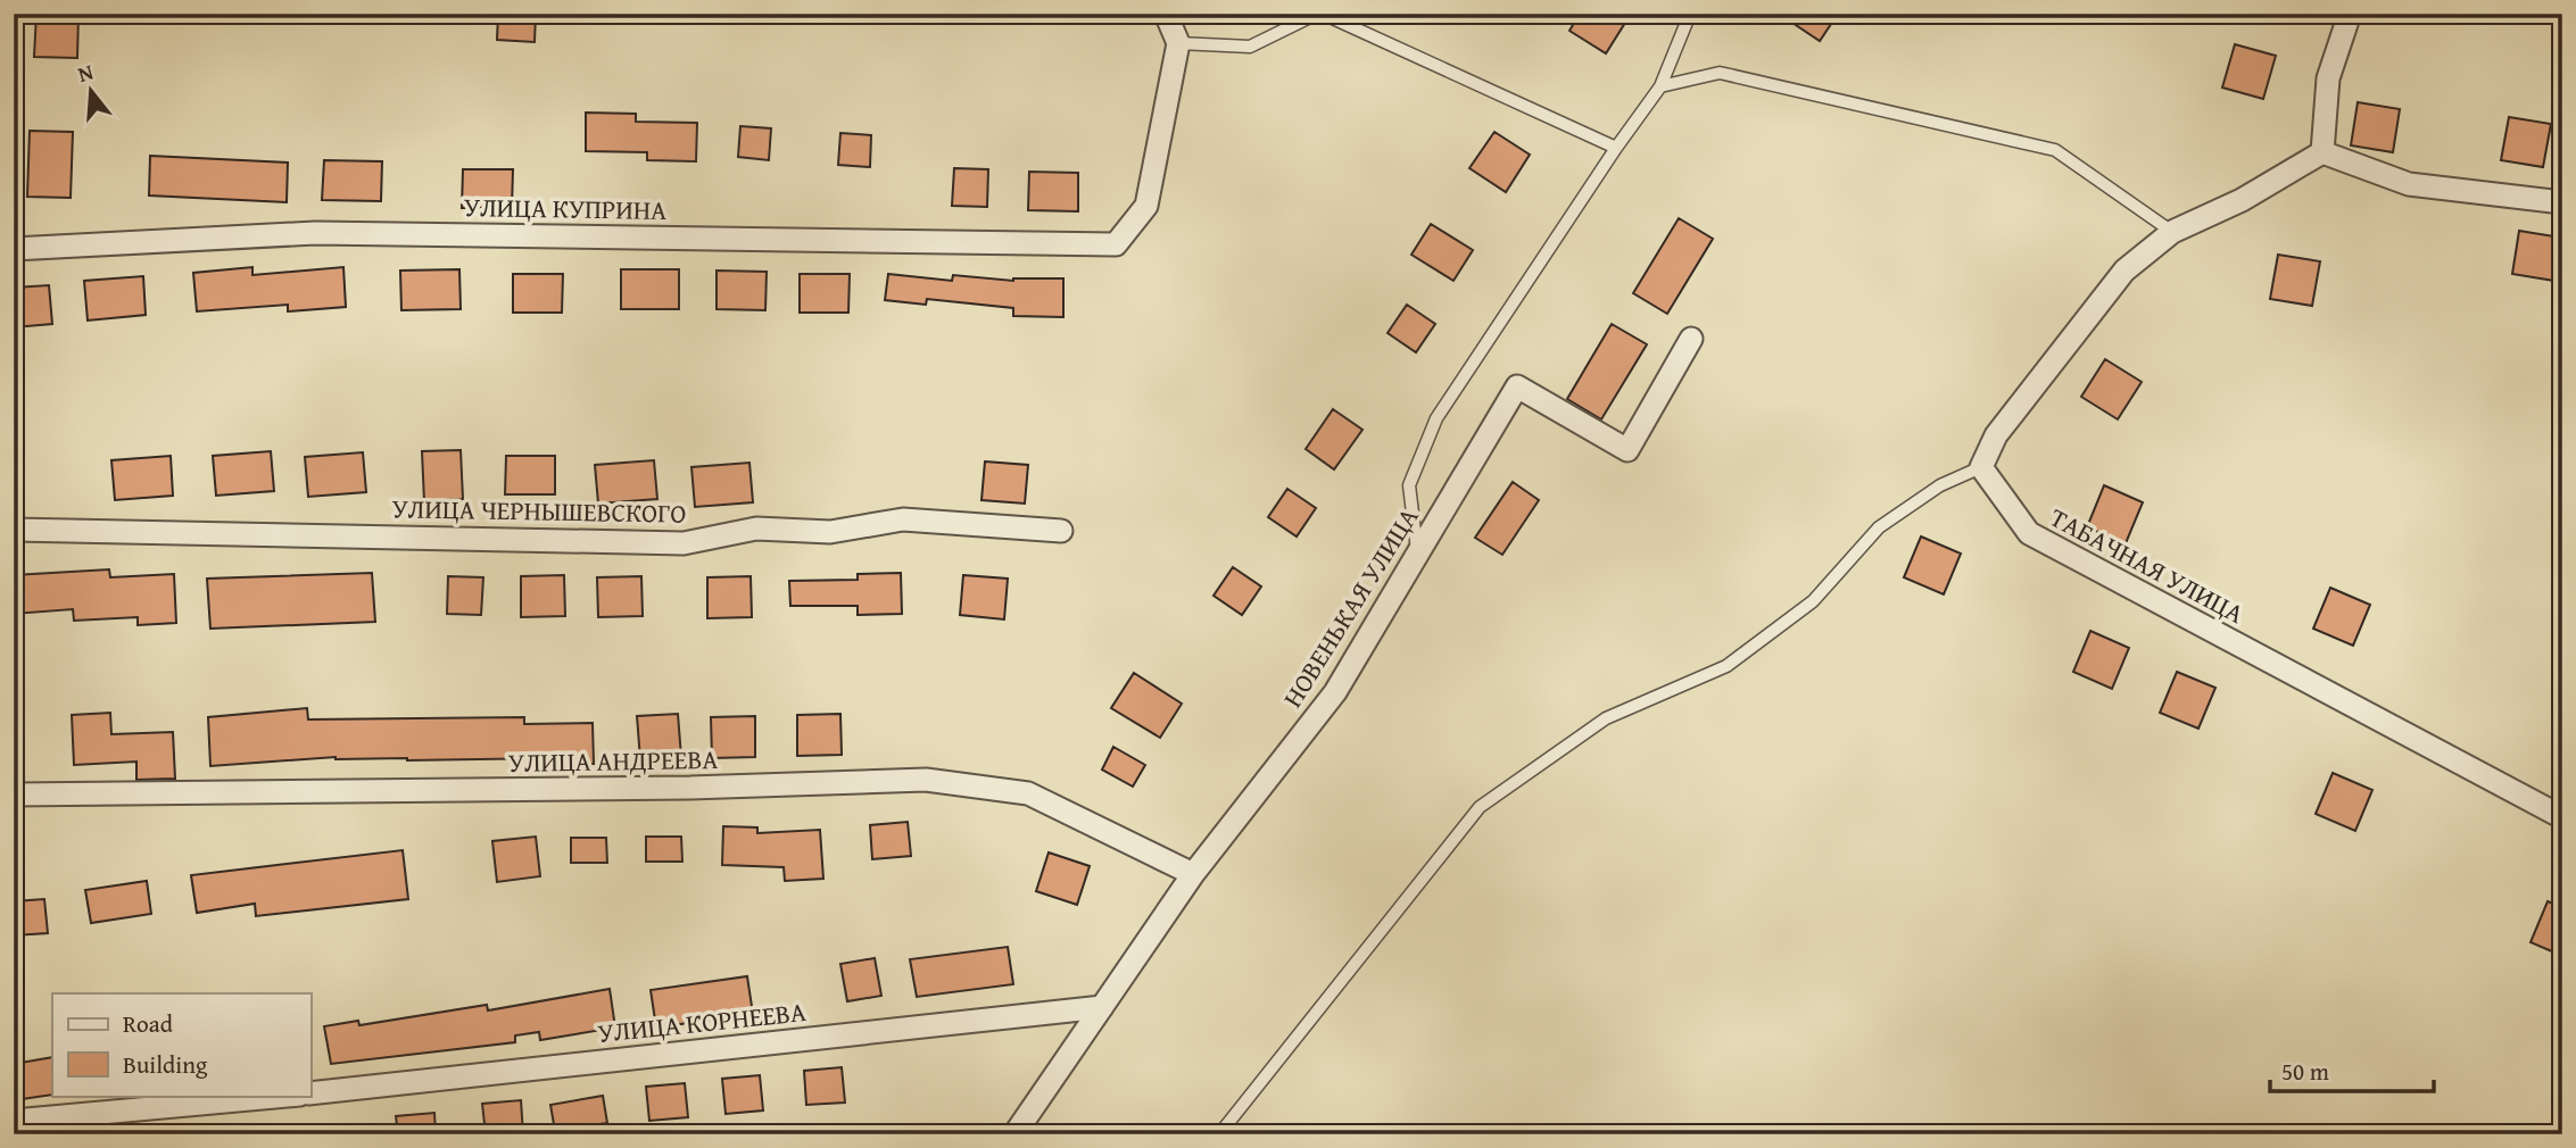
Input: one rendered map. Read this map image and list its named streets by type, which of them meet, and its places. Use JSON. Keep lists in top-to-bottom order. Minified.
{"streets":{"street":["УЛИЦА КУПРИНА","УЛИЦА ЧЕРНЫШЕВСКОГО","ТАБАЧНАЯ УЛИЦА","НОВЕНЬКАЯ УЛИЦА","УЛИЦА АНДРЕЕВА","УЛИЦА КОРНЕЕВА"]},"crossings":[["НОВЕНЬКАЯ УЛИЦА","УЛИЦА АНДРЕЕВА"],["НОВЕНЬКАЯ УЛИЦА","УЛИЦА КОРНЕЕВА"]],"legend":["Road","Building"],"scale_bar":"50 m","north":"top"}
